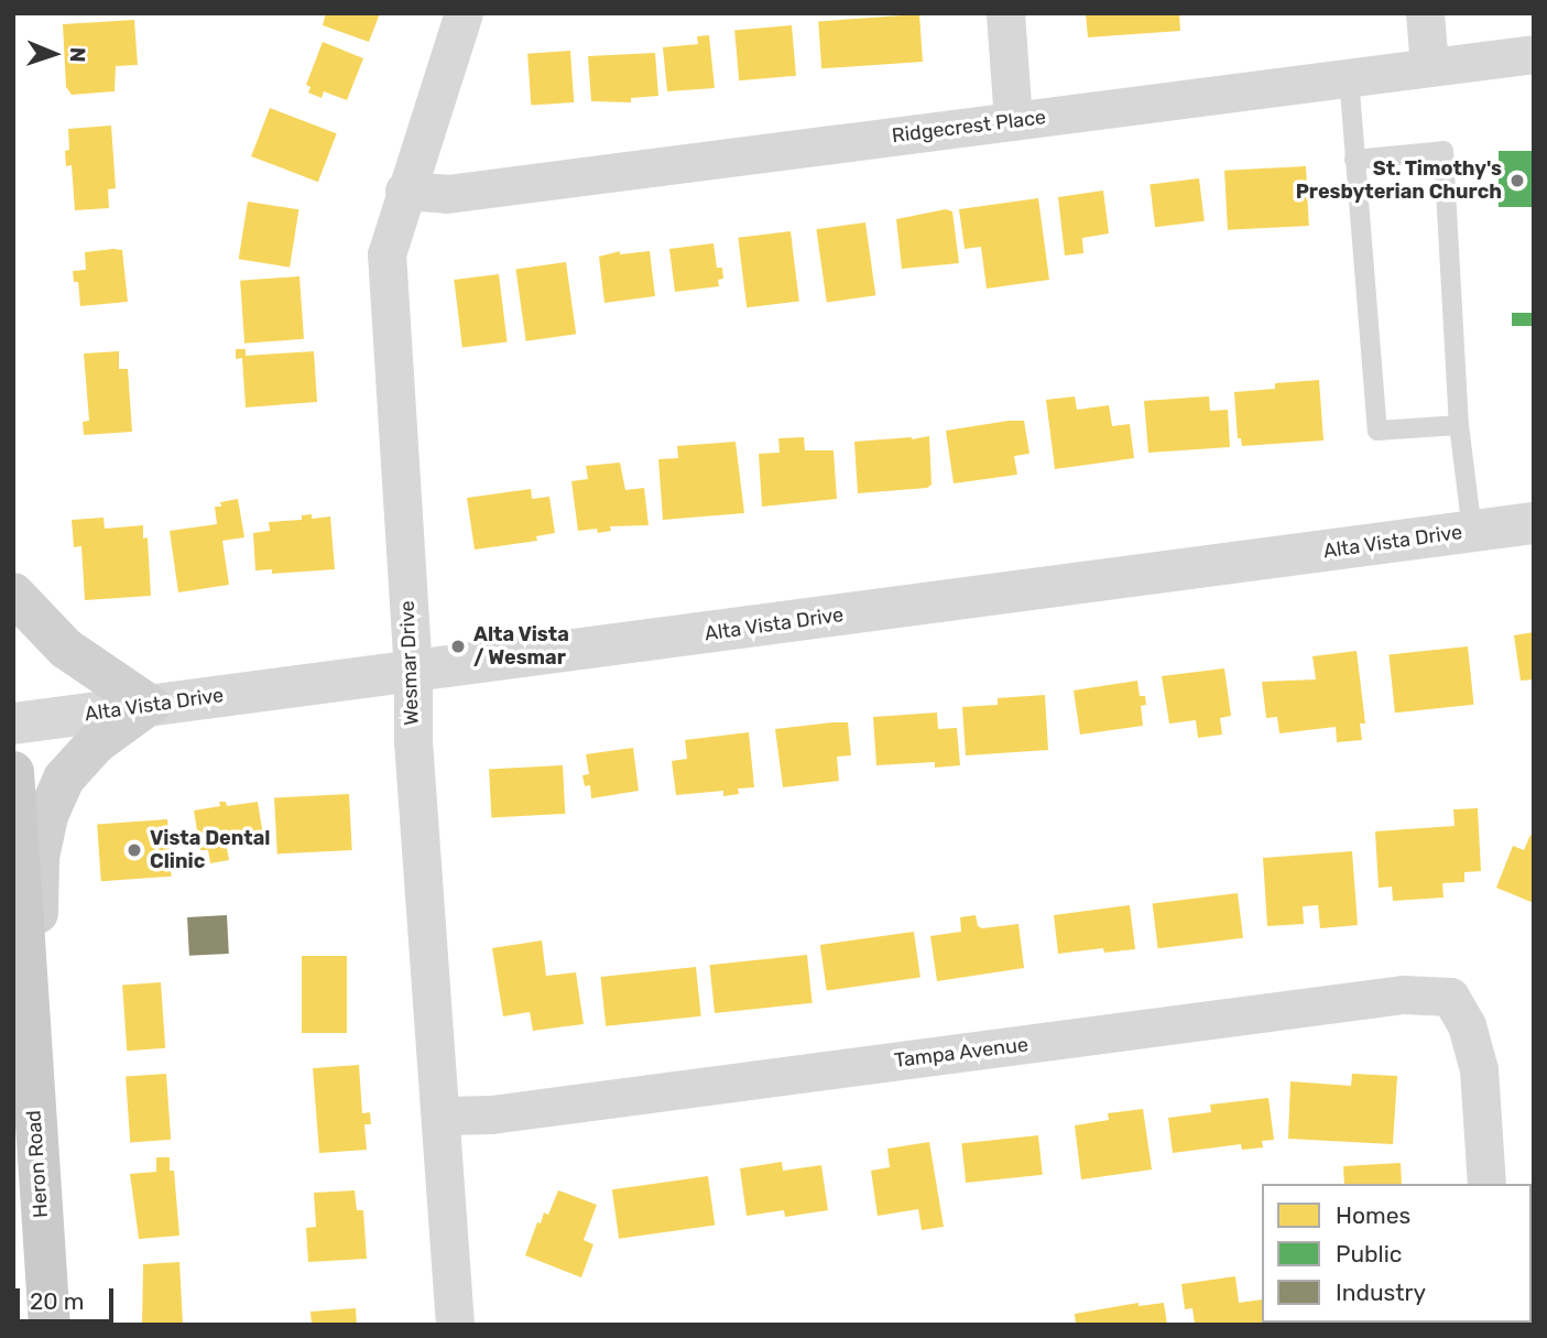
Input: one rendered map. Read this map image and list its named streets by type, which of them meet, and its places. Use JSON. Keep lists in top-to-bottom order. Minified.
{"streets":{"main road":["Heron Road"],"street":["Ridgecrest Place","Alta Vista Drive","Wesmar Drive","Tampa Avenue"]},"crossings":[["Ridgecrest Place","Wesmar Drive"],["Alta Vista Drive","Wesmar Drive"],["Wesmar Drive","Tampa Avenue"]],"places":["St. Timothy's Presbyterian Church","Alta Vista / Wesmar","Vista Dental Clinic"],"legend":["Homes","Public","Industry"],"scale_bar":"20 m","north":"right"}
